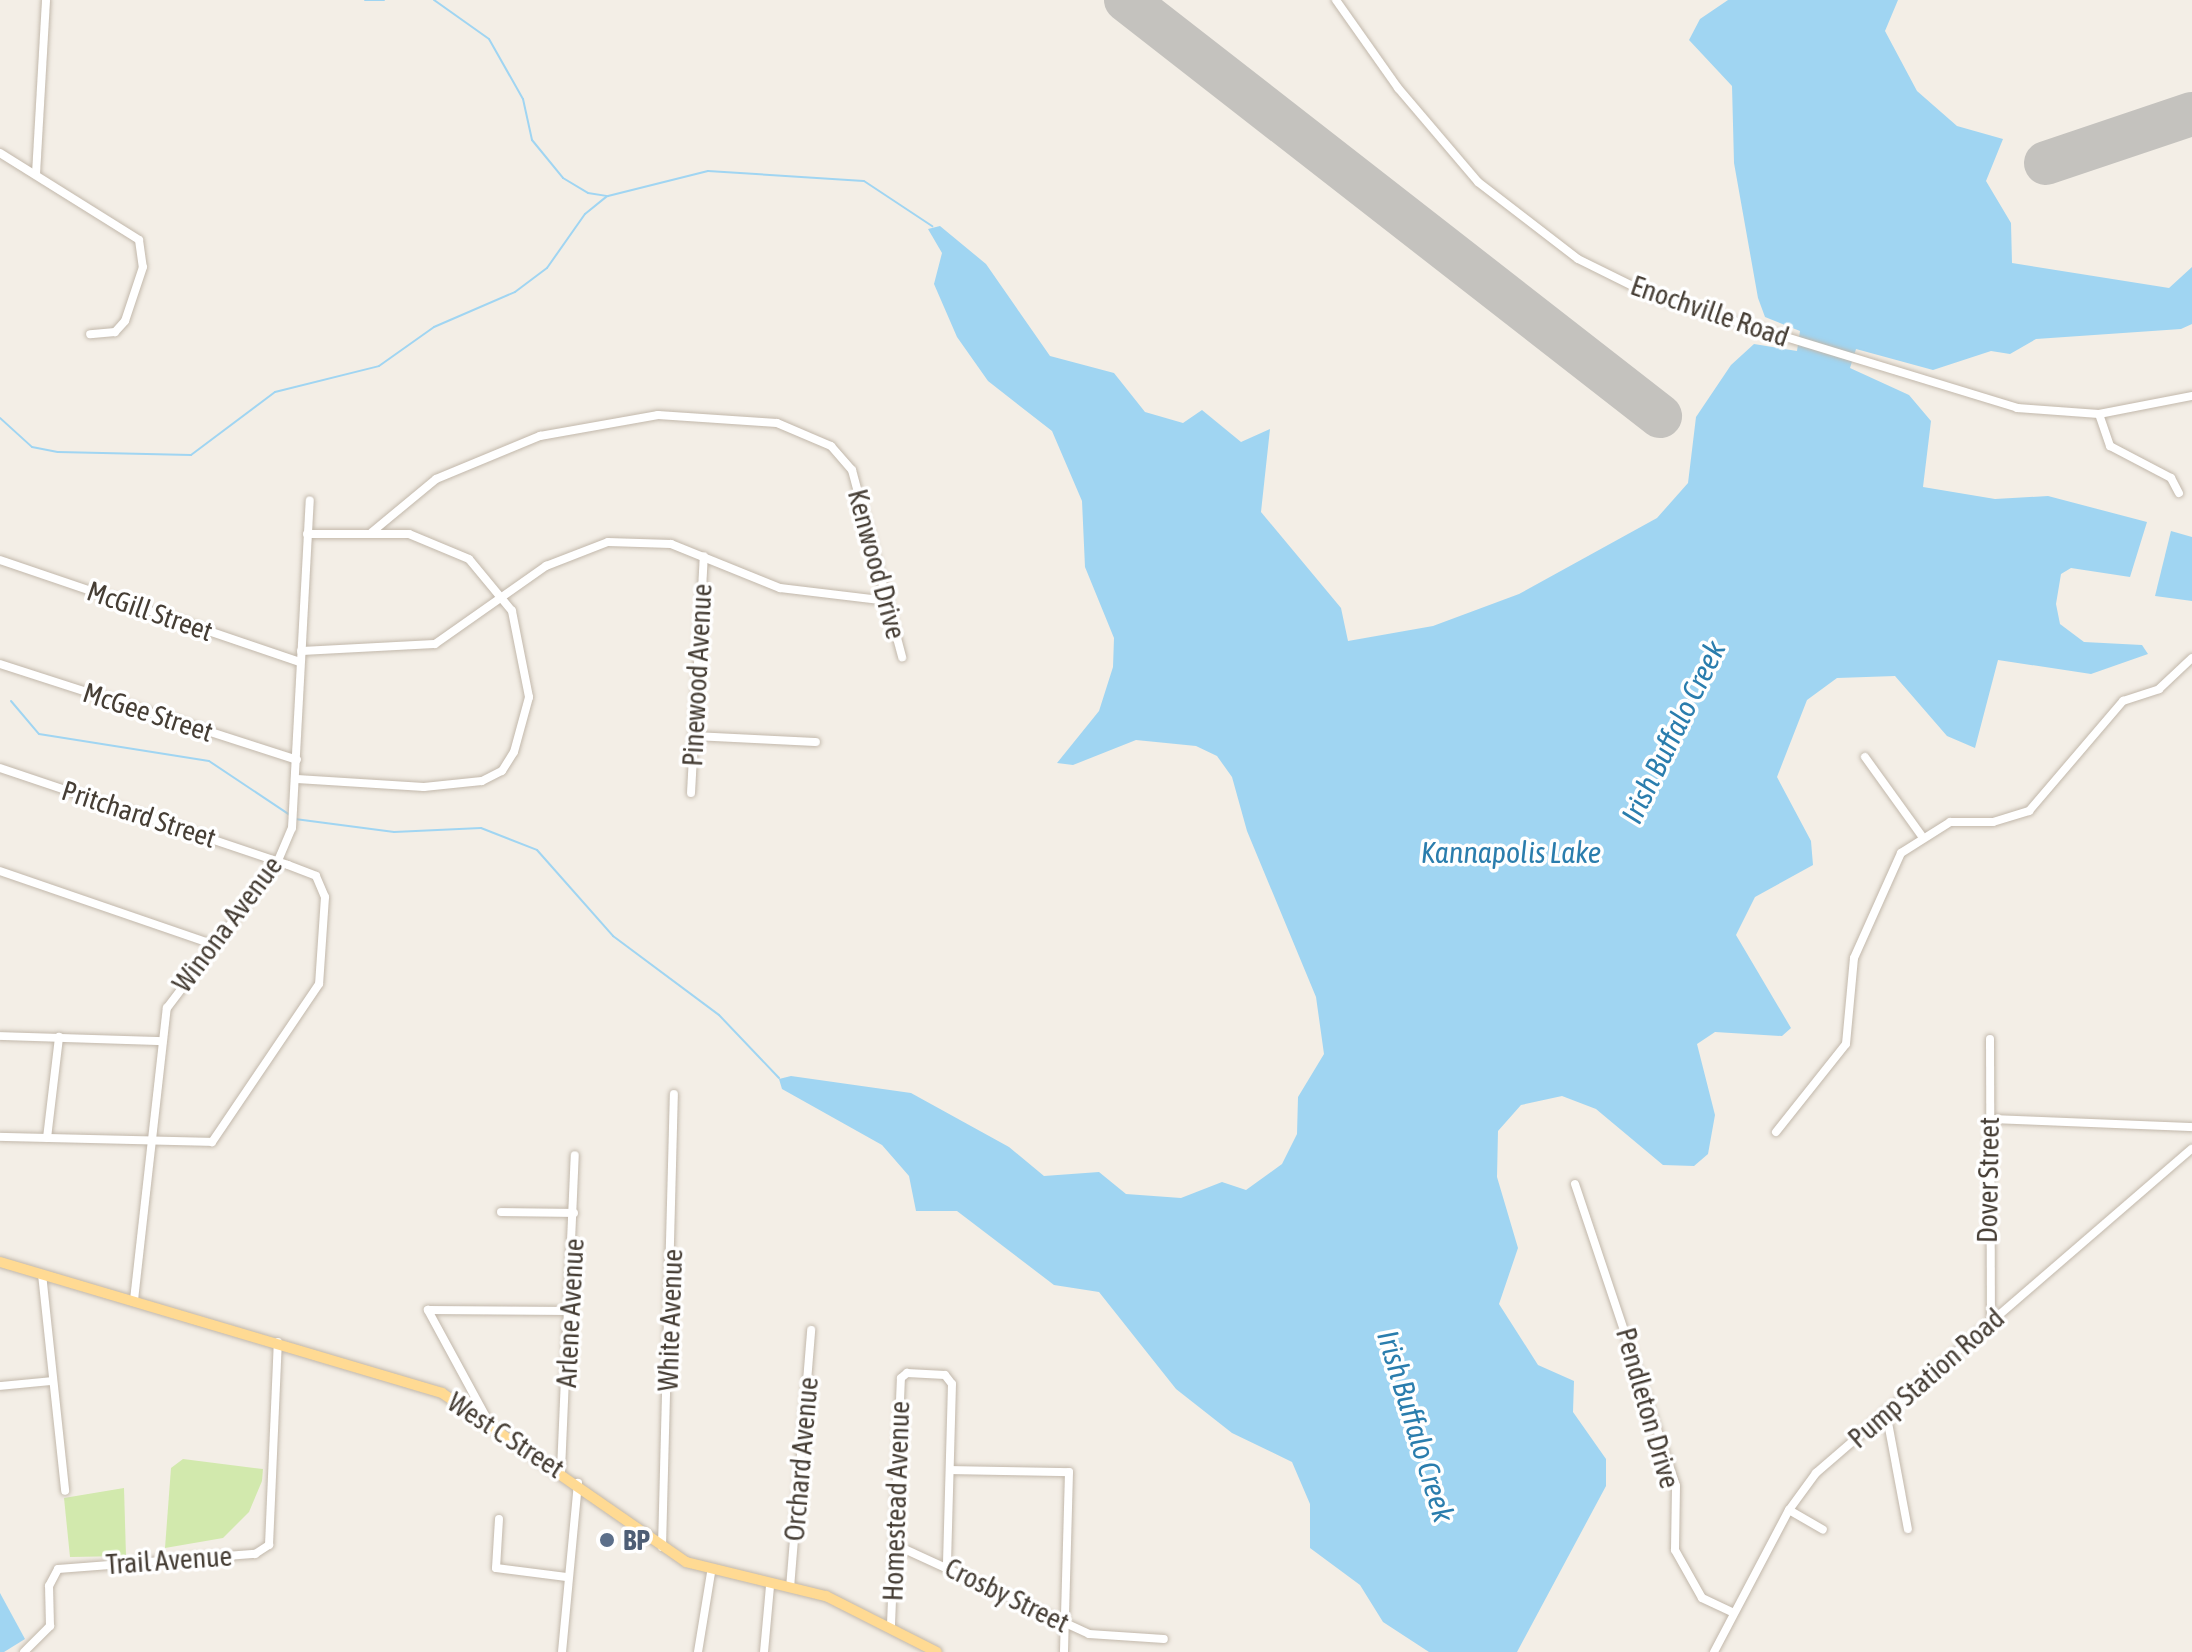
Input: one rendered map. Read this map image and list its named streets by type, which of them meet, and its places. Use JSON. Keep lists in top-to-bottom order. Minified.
{"streets":{"main road":["West C Street"],"street":["Enochville Road","Kenwood Drive","McGill Street","Pinewood Avenue","McGee Street","Pritchard Street","Winona Avenue","Dover Street","Arlene Avenue","White Avenue","Pump Station Road","Pendleton Drive","Orchard Avenue","Homestead Avenue","Trail Avenue","Crosby Street"]},"crossings":[["McGill Street","Winona Avenue"],["McGee Street","Winona Avenue"],["Pritchard Street","Winona Avenue"],["Winona Avenue","West C Street"],["Dover Street","Pump Station Road"],["Arlene Avenue","West C Street"],["White Avenue","West C Street"],["Pump Station Road","Pendleton Drive"],["West C Street","Orchard Avenue"],["West C Street","Homestead Avenue"],["West C Street","Trail Avenue"],["Homestead Avenue","Crosby Street"]],"water":["Irish Buffalo Creek","Kannapolis Lake"],"places":["BP"]}
